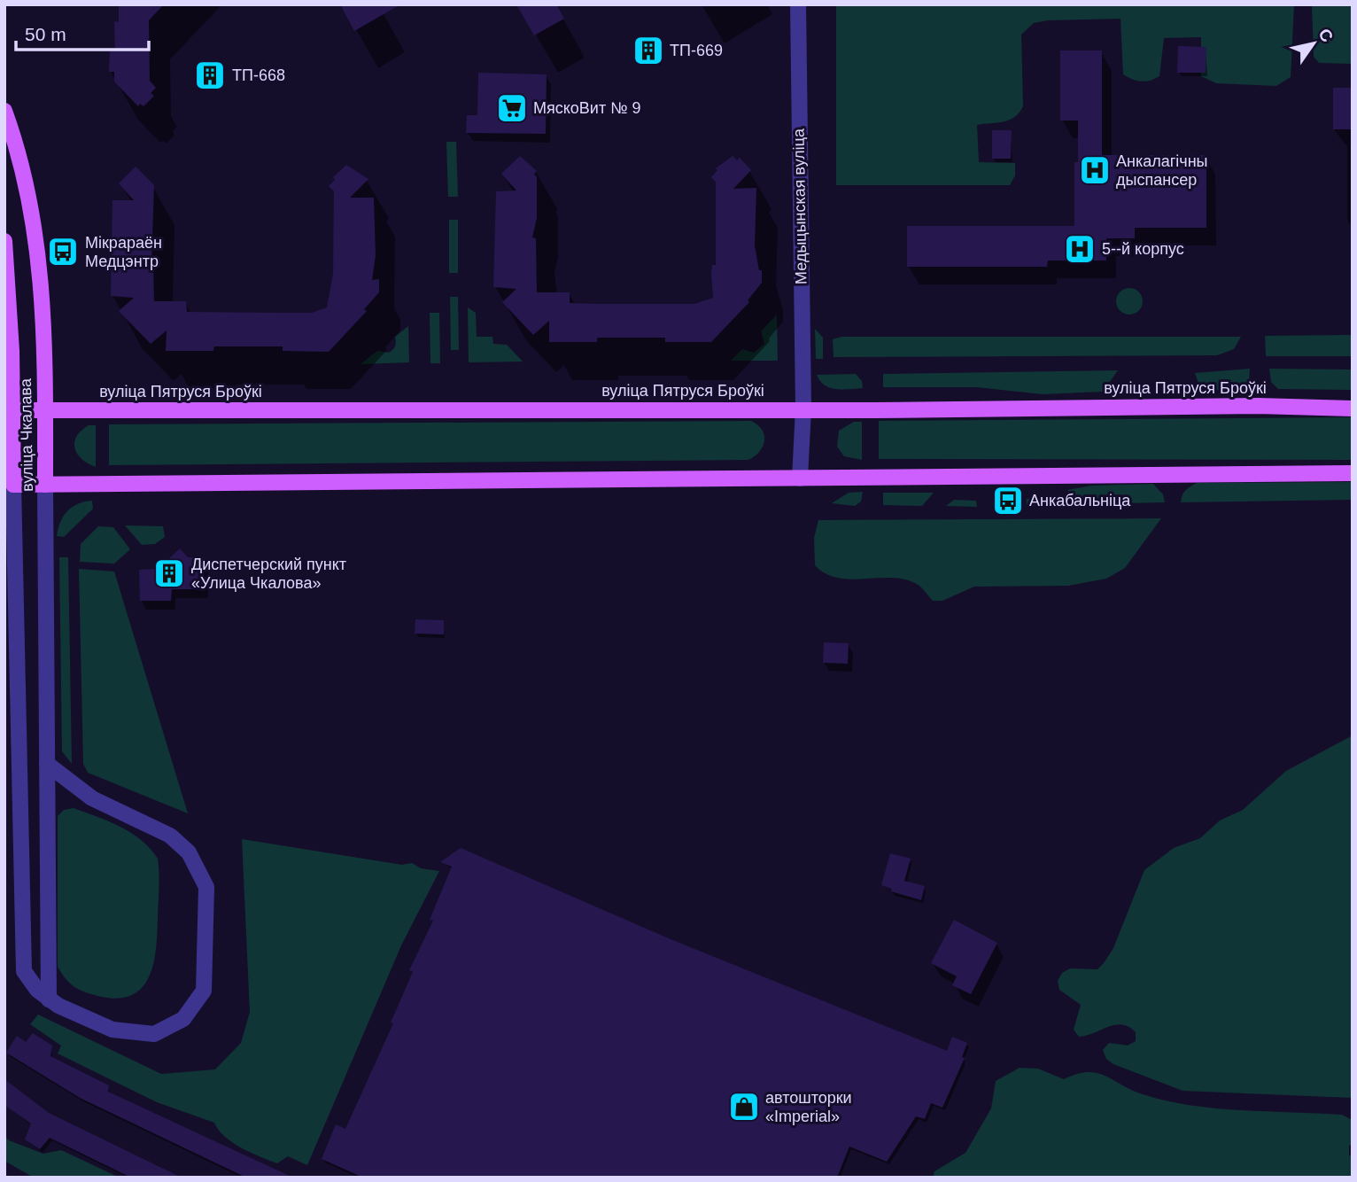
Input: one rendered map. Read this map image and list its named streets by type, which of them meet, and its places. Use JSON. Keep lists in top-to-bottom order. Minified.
{"streets":{"main road":["вуліца Пятруся Броўкі","вуліца Чкалава"],"street":["Медыцынская вуліца"]},"crossings":[["Медыцынская вуліца","вуліца Пятруся Броўкі"],["вуліца Пятруся Броўкі","вуліца Чкалава"]],"places":{"building":["ТП-669","ТП-668","Диспетчерский пункт «Улица Чкалова»"],"supermarket":["МяскоВит № 9"],"hospital":["Анкалагічны дыспансер","5--й корпус"],"bus stop":["Мікрараён Медцэнтр","Анкабальніца"],"shop":["автошторки «Imperial»"]},"scale_bar":"50 m","north":"top right"}
